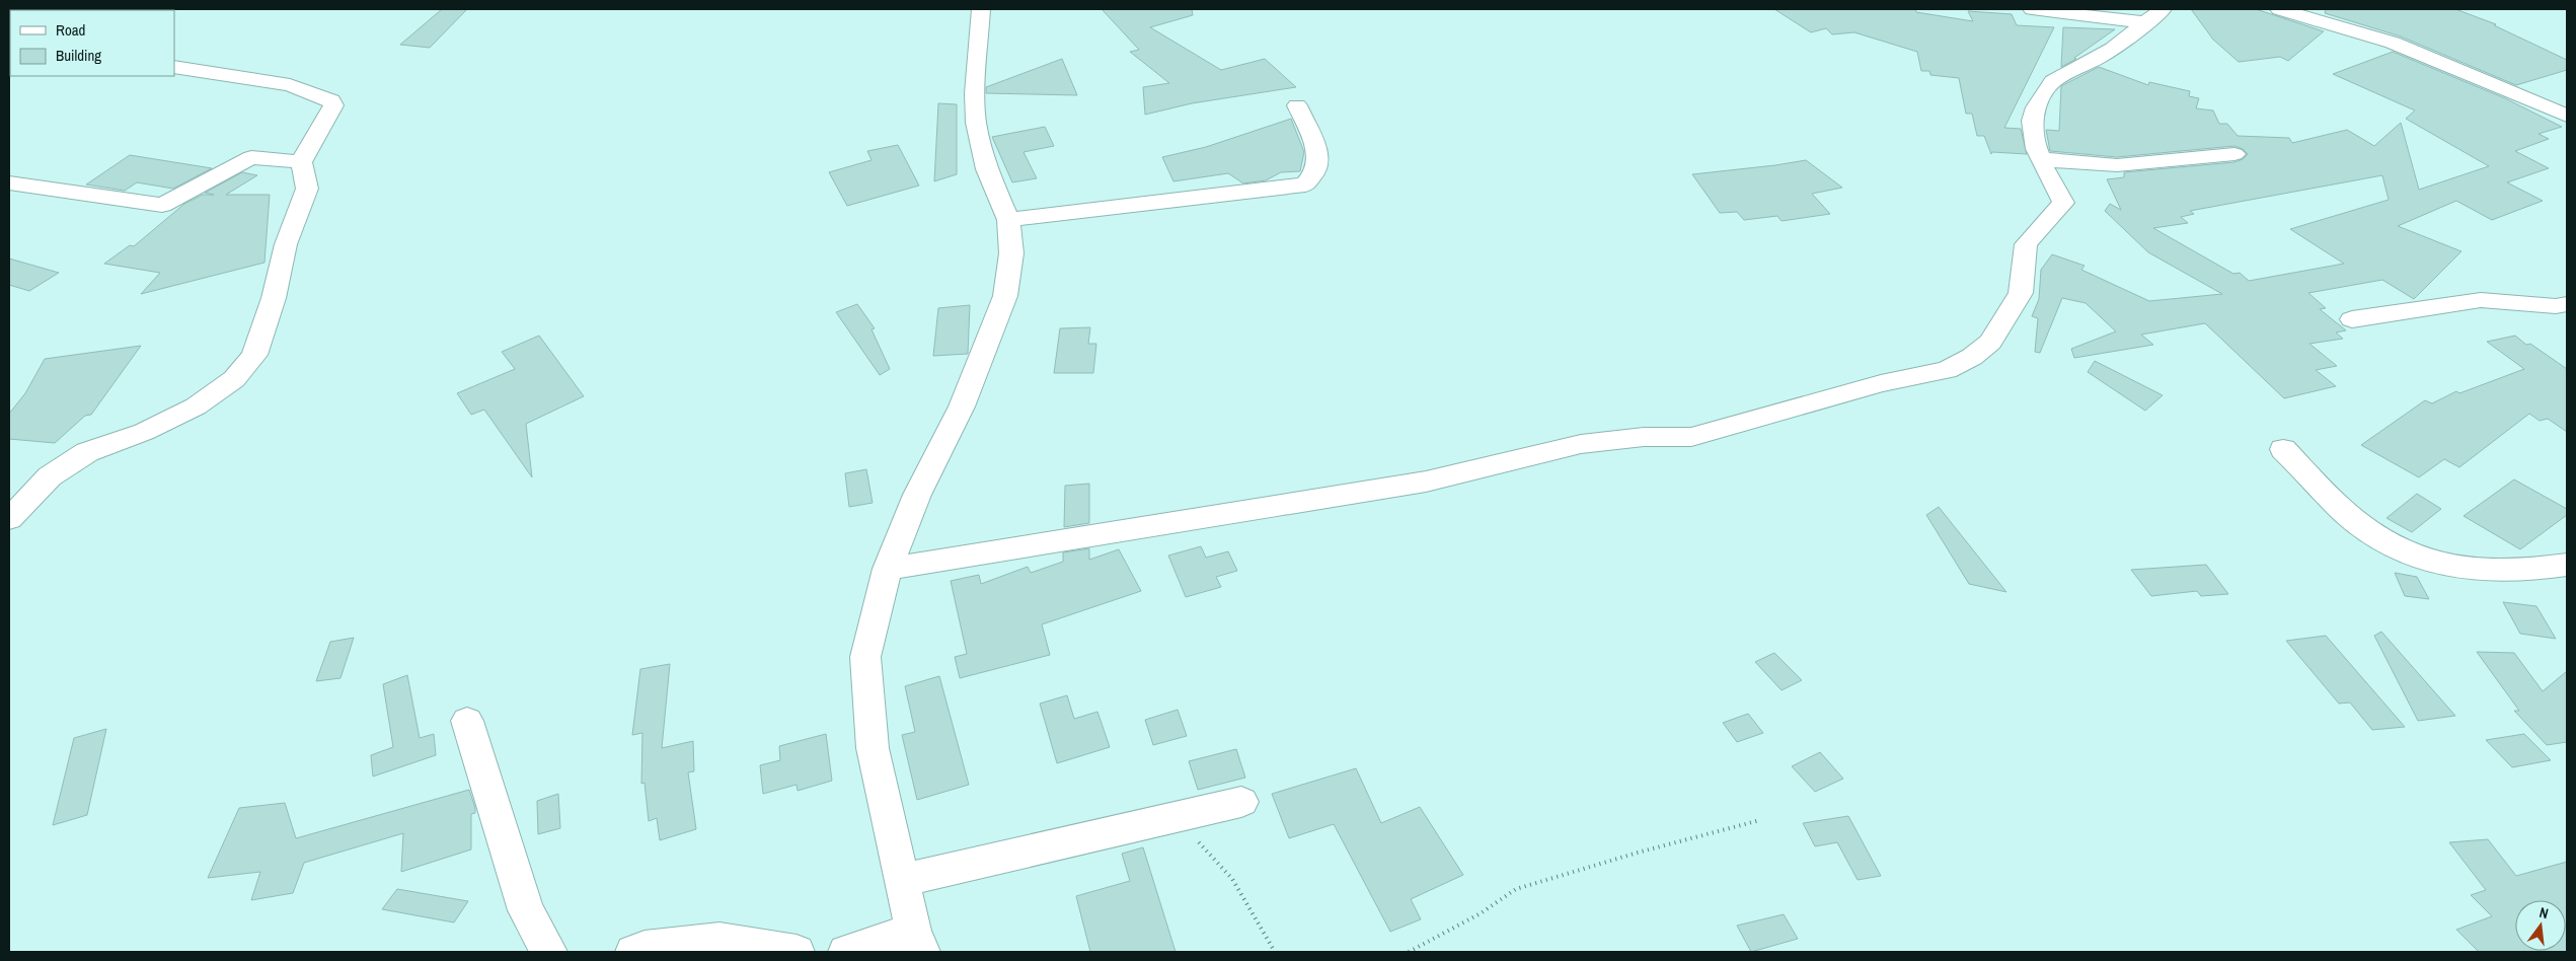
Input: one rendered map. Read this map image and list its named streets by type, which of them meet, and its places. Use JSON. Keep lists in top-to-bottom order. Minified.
{"legend":["Road","Building"],"north":"top"}
